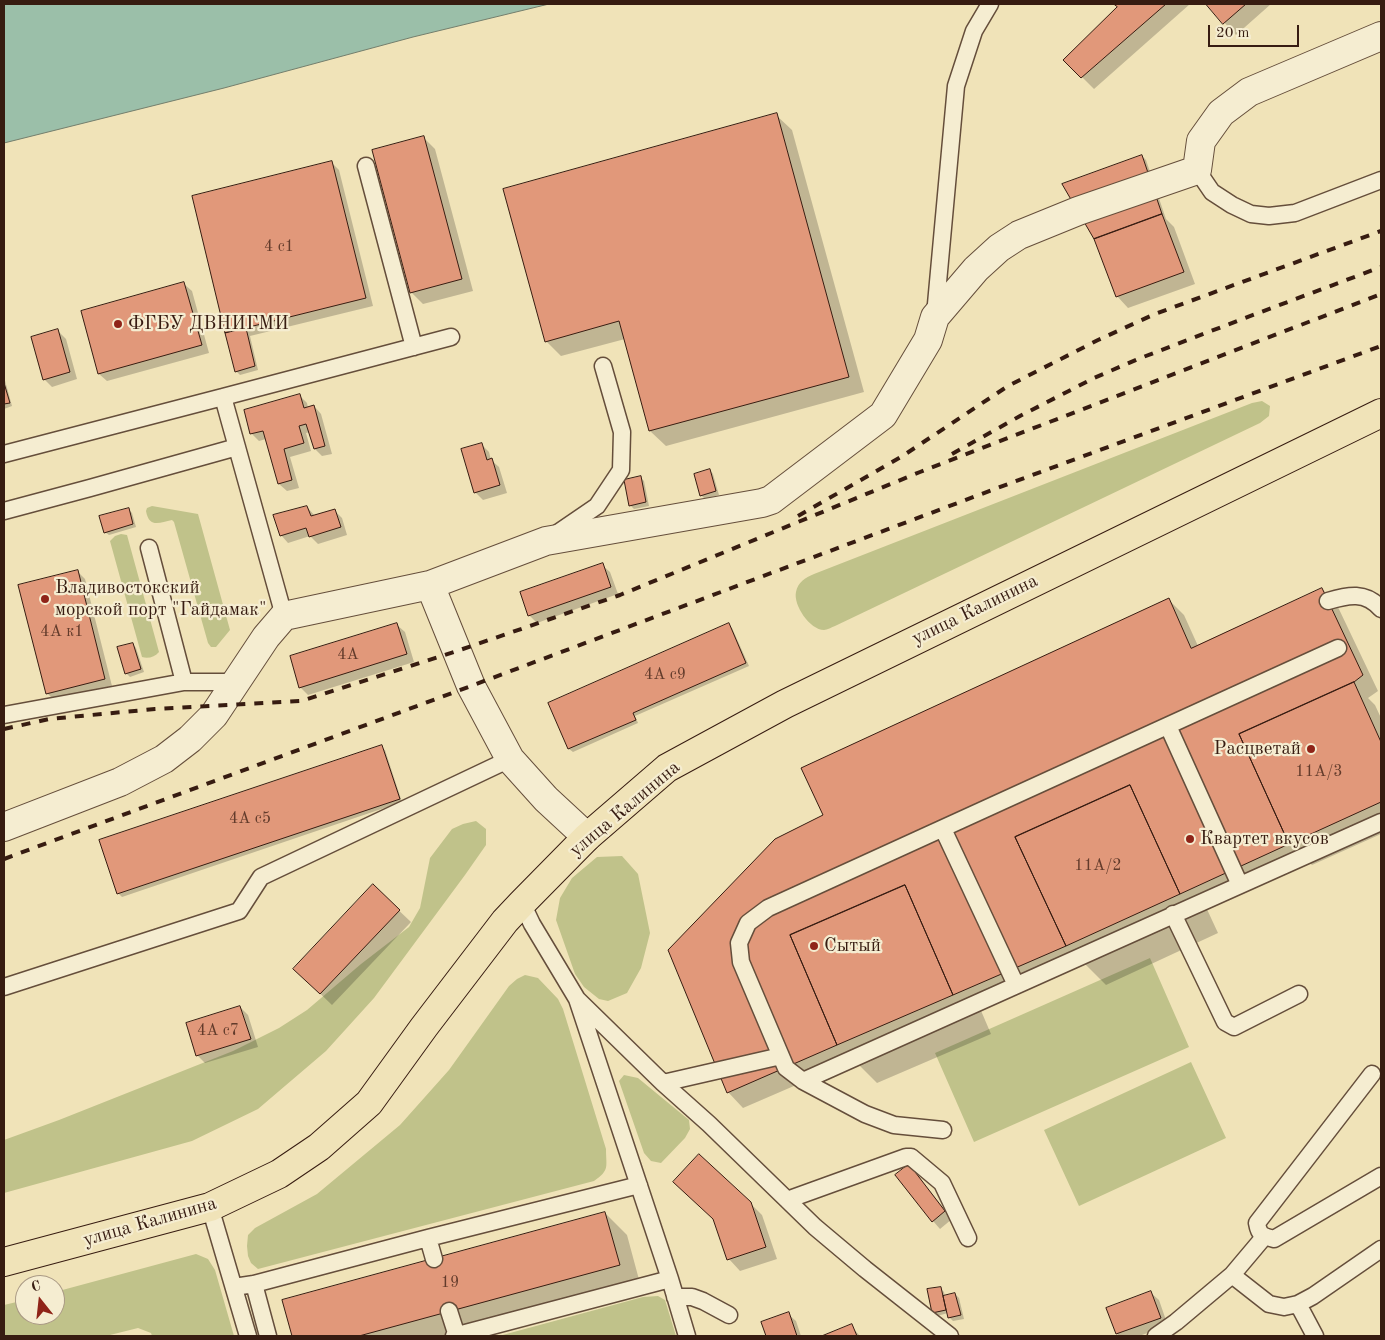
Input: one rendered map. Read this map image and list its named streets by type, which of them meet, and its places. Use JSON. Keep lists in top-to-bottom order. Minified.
{"streets":{"main road":["улица Калинина"]},"places":["ФГБУ ДВНИГМИ","Владивостокский морской порт \"Гайдамак\"","Расцветай","Квартет вкусов","Сытый"],"house_numbers":["4 с1","4А к1","4А","4А с9","11А/3","4А с5","11А/2","4А с7","19"],"scale_bar":"20 m","north":"top"}
